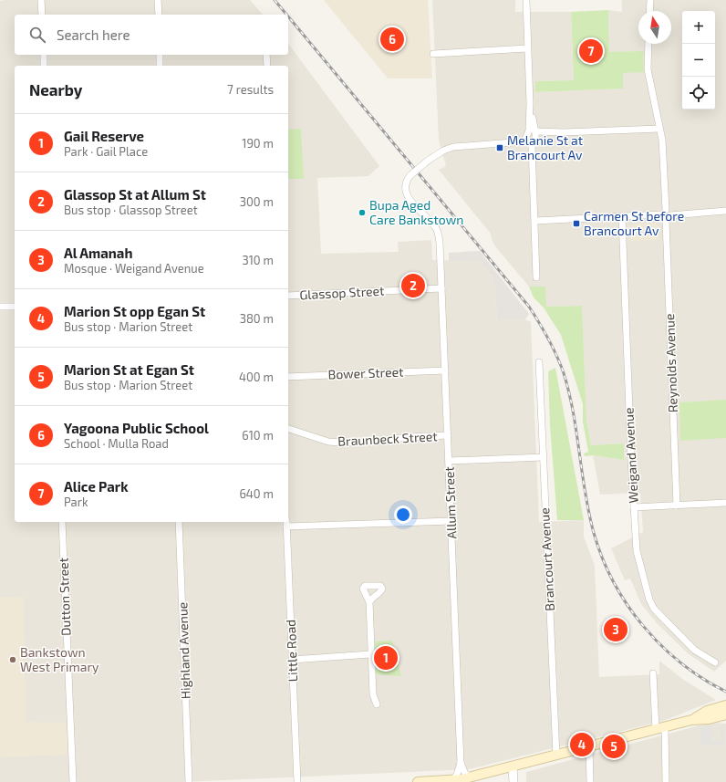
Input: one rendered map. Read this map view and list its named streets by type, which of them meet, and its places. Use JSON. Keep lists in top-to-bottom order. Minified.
{"streets":{"street":["Glassop Street","Reynolds Avenue","Bower Street","Braunbeck Street","Weigand Avenue","Allum Street","Brancourt Avenue","Dutton Street","Highland Avenue","Little Road"]},"crossings":[["Glassop Street","Allum Street"],["Bower Street","Allum Street"],["Braunbeck Street","Allum Street"]],"places":{"transit":["Melanie St at Brancourt Av","Carmen St before Brancourt Av"],"other":["Bupa Aged Care Bankstown","Bankstown West Primary"]},"north":"top","page":{"map_buttons":["+","−"],"search":"Search here","pins":["6","7","2","3","1","4","5"],"heading":["Nearby","7 results"],"list":[{"mark":"1","name":"Gail Reserve","note":"Park · Gail Place","value":"190 m"},{"mark":"2","name":"Glassop St at Allum St","note":"Bus stop · Glassop Street","value":"300 m"},{"mark":"3","name":"Al Amanah","note":"Mosque · Weigand Avenue","value":"310 m"},{"mark":"4","name":"Marion St opp Egan St","note":"Bus stop · Marion Street","value":"380 m"},{"mark":"5","name":"Marion St at Egan St","note":"Bus stop · Marion Street","value":"400 m"},{"mark":"6","name":"Yagoona Public School","note":"School · Mulla Road","value":"610 m"},{"mark":"7","name":"Alice Park","note":"Park","value":"640 m"}]}}
